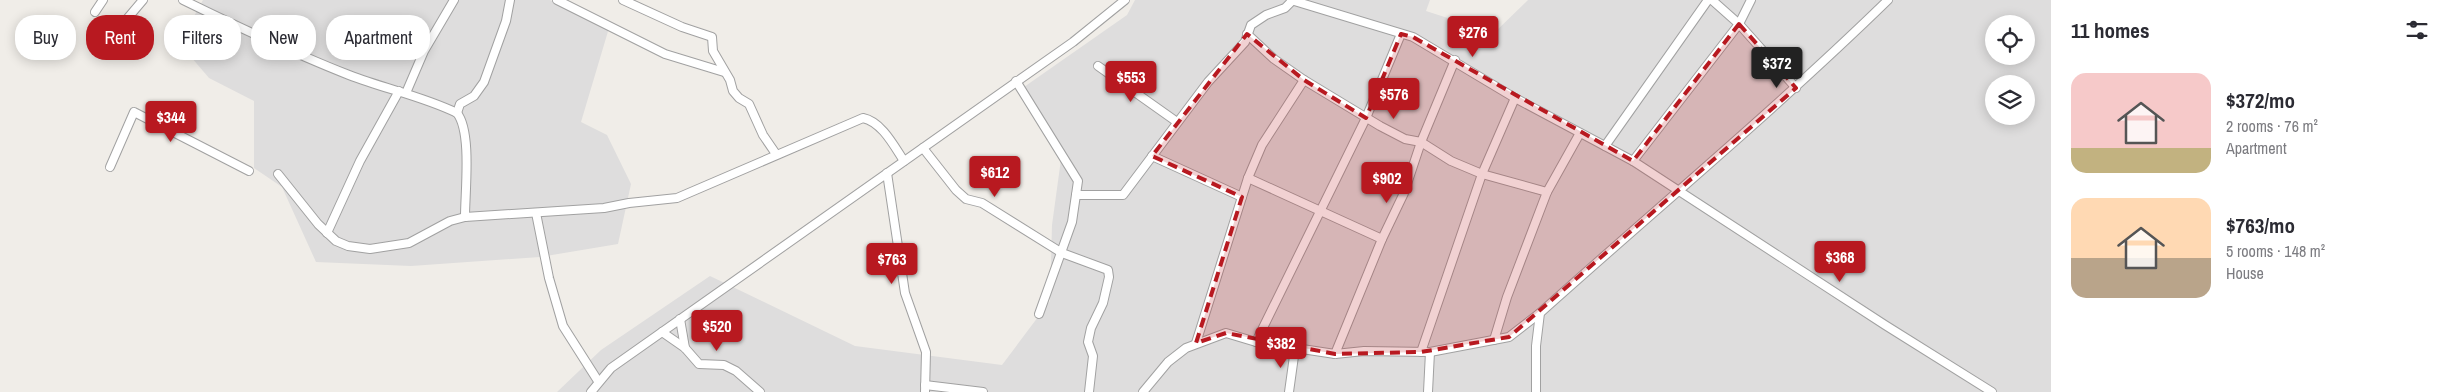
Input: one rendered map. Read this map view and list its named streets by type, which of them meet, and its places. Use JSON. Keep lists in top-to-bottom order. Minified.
{"page":{"heading":"11 homes","chip":["Buy","Rent","Filters","New","Apartment"],"price":["$276","$372","$553","$576","$344","$612","$902","$368","$763","$520","$382"],"list":[{"name":"$372/mo","note":"2 rooms · 76 m² · Apartment"},{"name":"$763/mo","note":"5 rooms · 148 m² · House"}]}}
